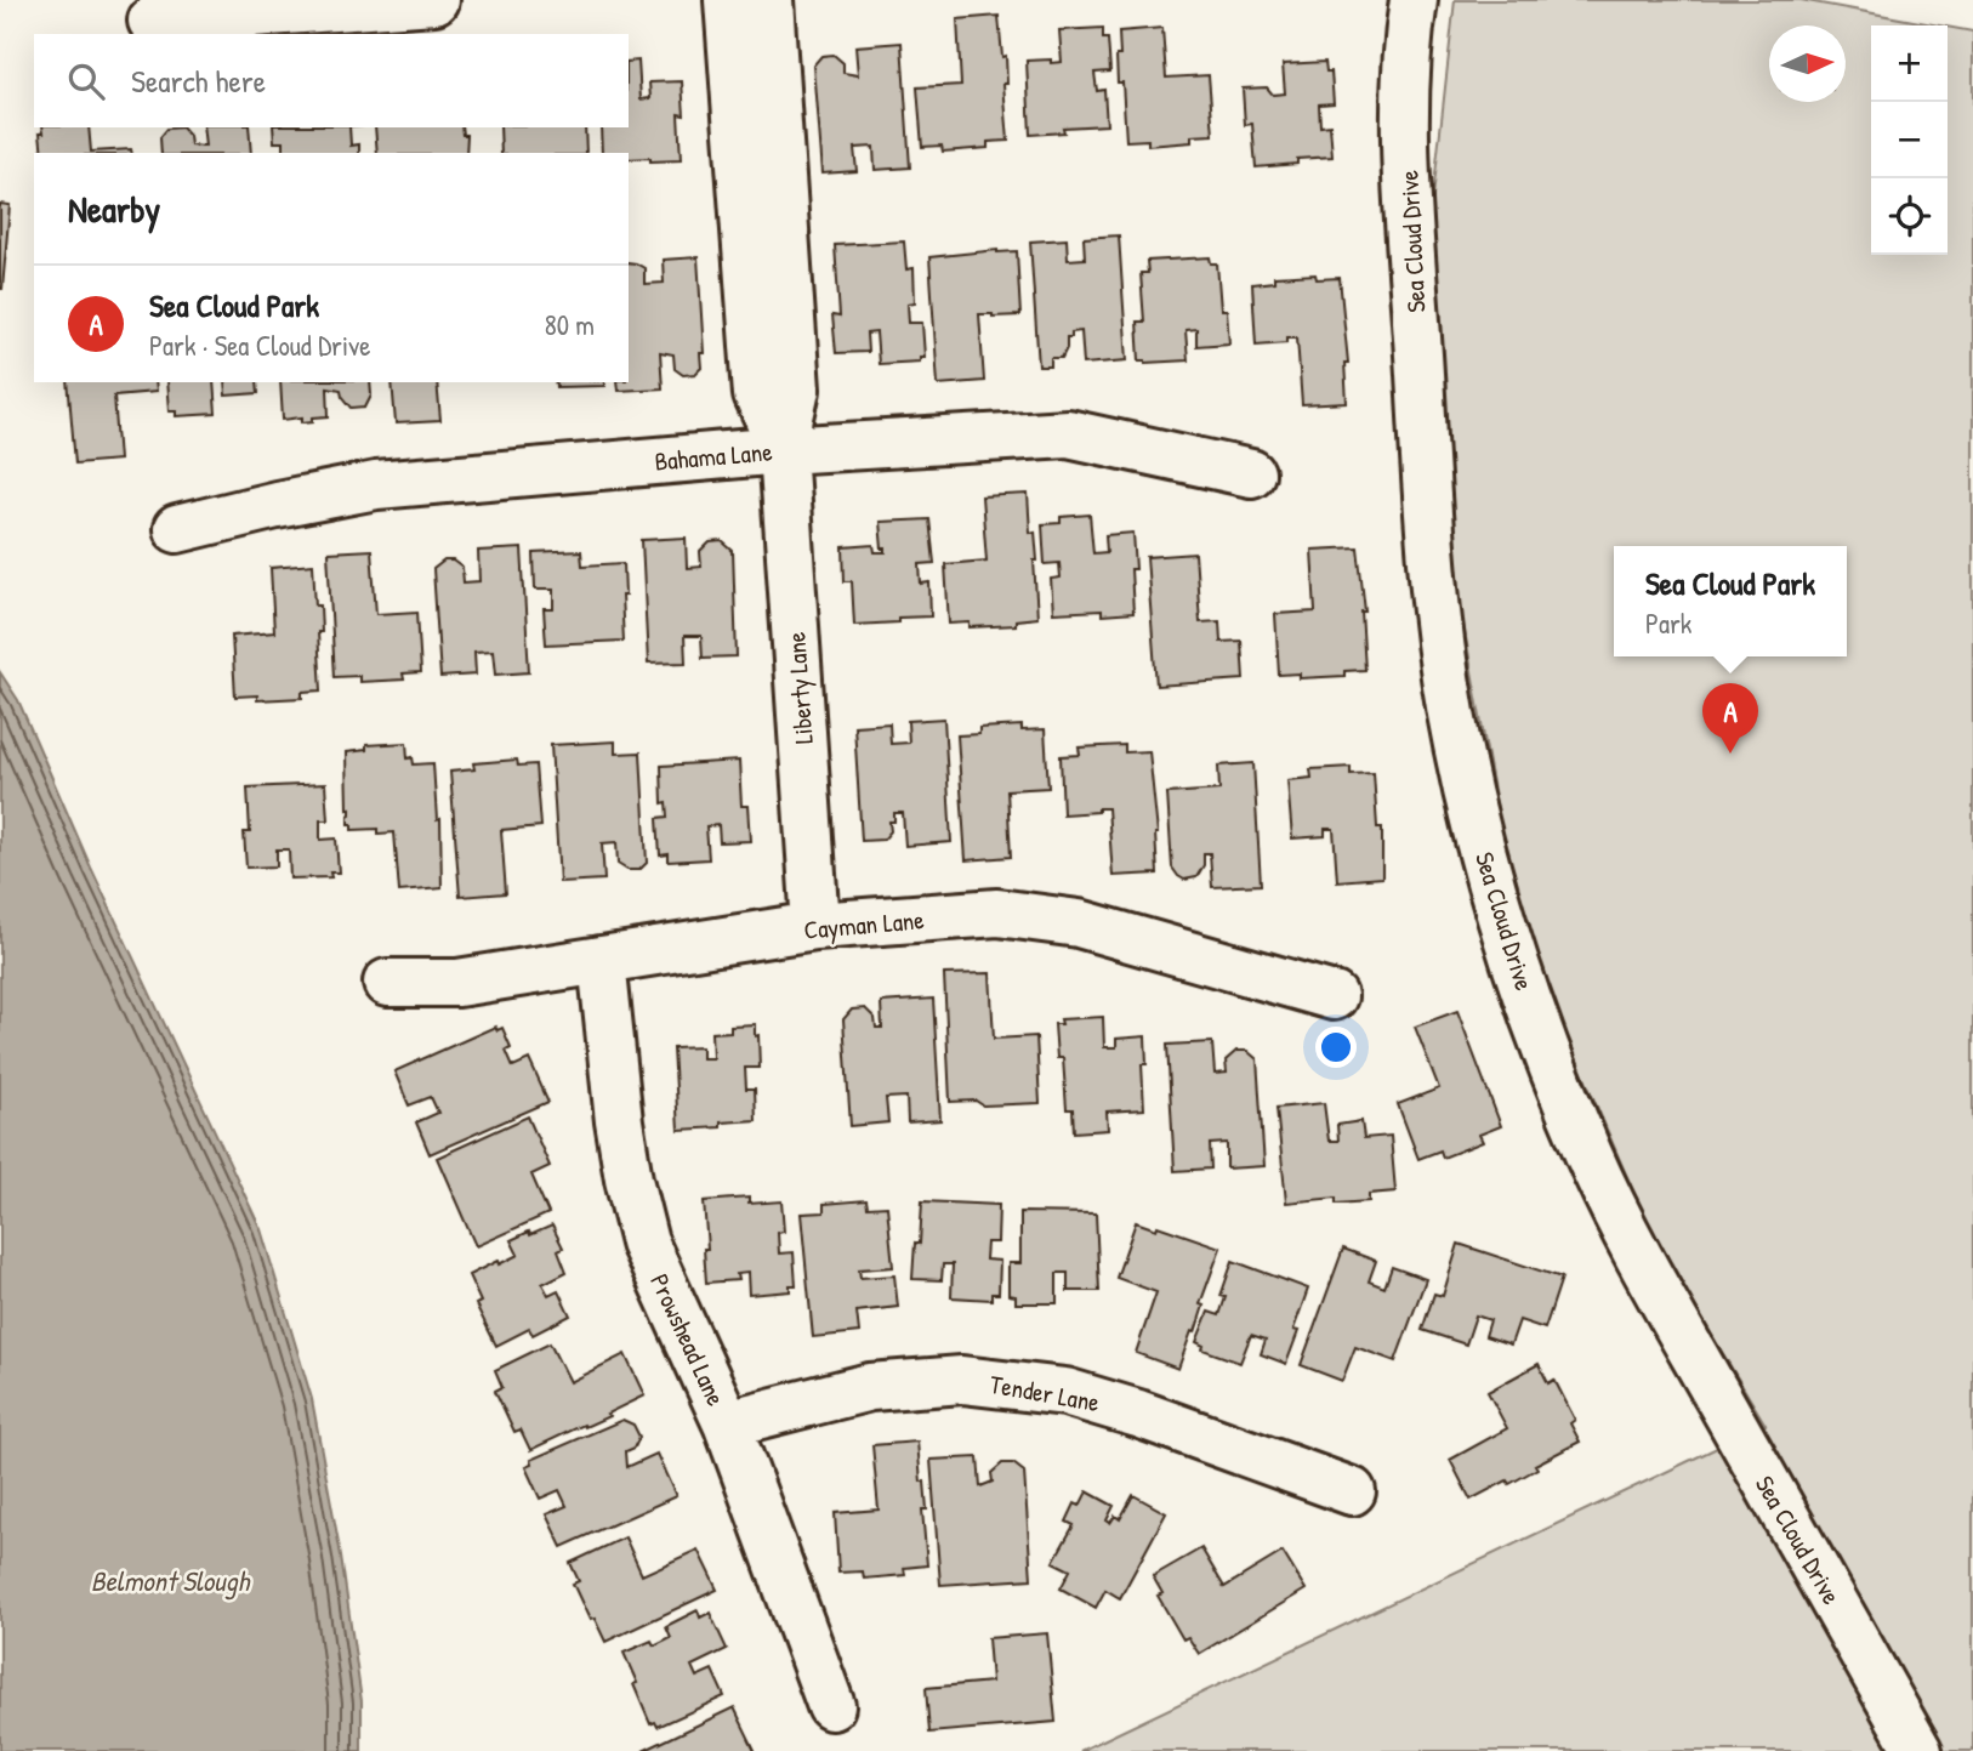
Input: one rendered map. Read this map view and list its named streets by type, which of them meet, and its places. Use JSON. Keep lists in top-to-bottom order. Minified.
{"streets":{"street":["Sea Cloud Drive","Bahama Lane","Liberty Lane","Cayman Lane","Prowshead Lane","Tender Lane"]},"crossings":[["Bahama Lane","Liberty Lane"],["Liberty Lane","Cayman Lane"],["Cayman Lane","Prowshead Lane"],["Prowshead Lane","Tender Lane"]],"water":["Belmont Slough"],"north":"right","page":{"map_buttons":["+","−"],"search":"Search here","heading":"Nearby","list":[{"mark":"A","name":"Sea Cloud Park","note":"Park · Sea Cloud Drive","value":"80 m"}],"popup":["Sea Cloud Park","Park"],"pins":"A"}}
